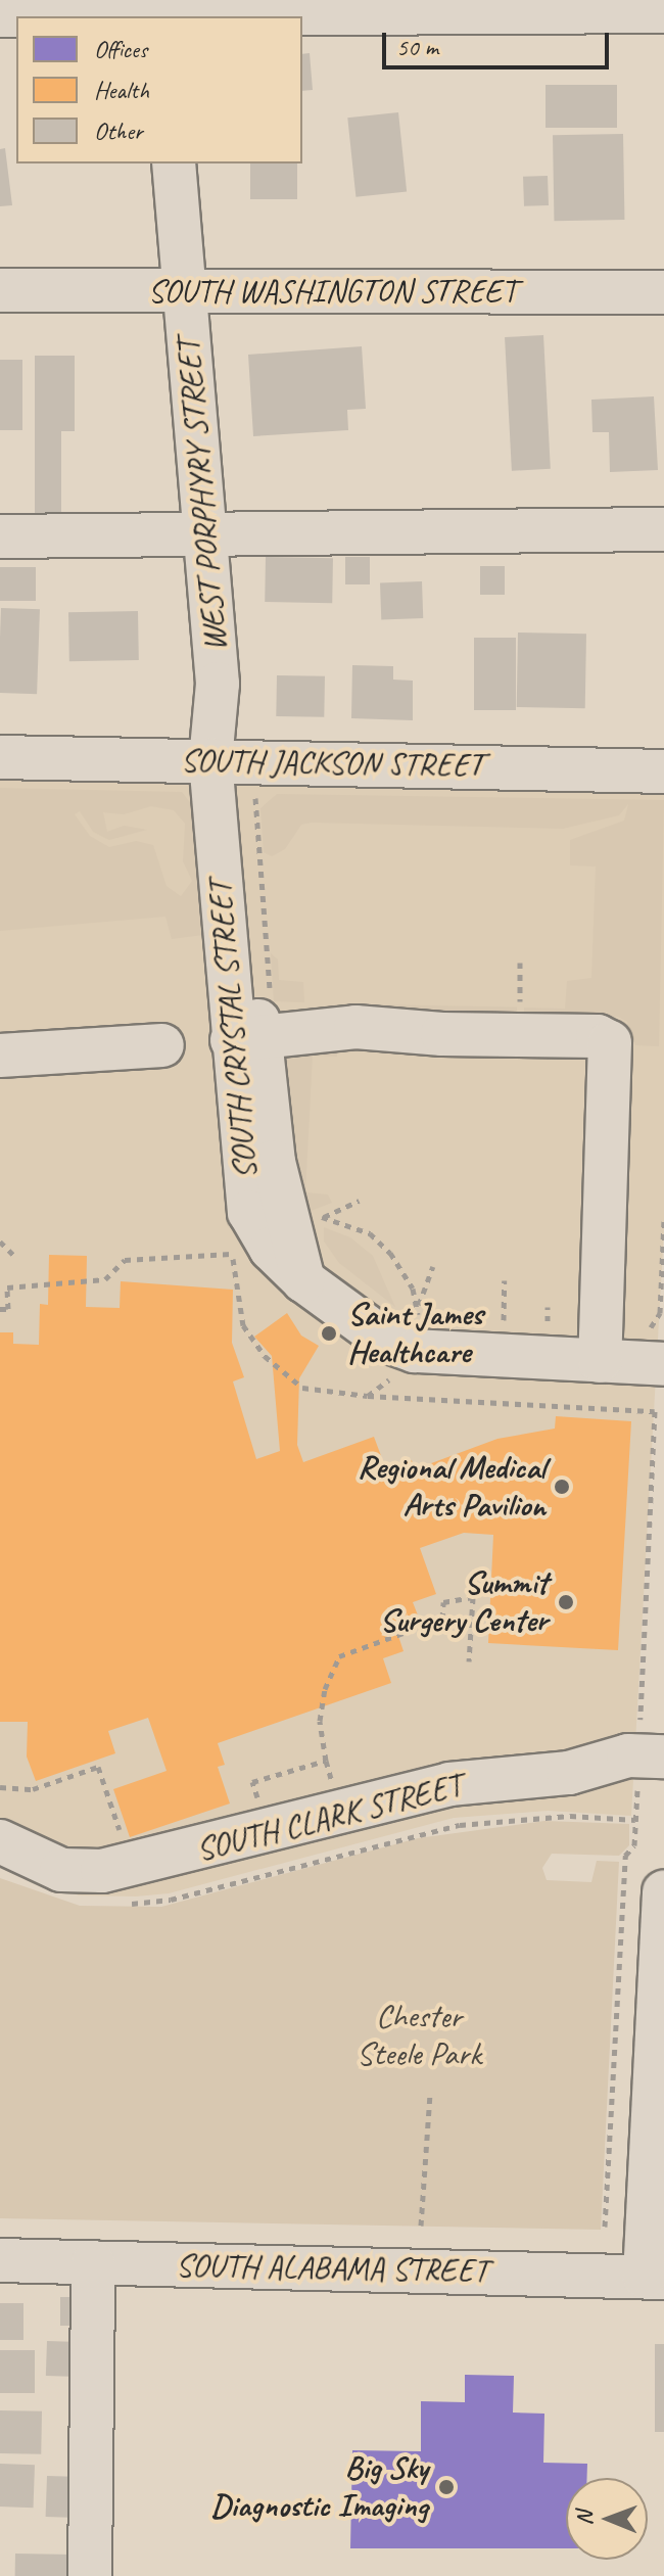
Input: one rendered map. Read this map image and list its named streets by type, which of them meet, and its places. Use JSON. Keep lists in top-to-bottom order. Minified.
{"streets":{"street":["SOUTH WASHINGTON STREET","WEST PORPHYRY STREET","SOUTH JACKSON STREET","SOUTH CRYSTAL STREET","SOUTH CLARK STREET","SOUTH ALABAMA STREET"]},"crossings":[["SOUTH WASHINGTON STREET","WEST PORPHYRY STREET"],["WEST PORPHYRY STREET","SOUTH JACKSON STREET"],["WEST PORPHYRY STREET","SOUTH CRYSTAL STREET"],["SOUTH JACKSON STREET","SOUTH CRYSTAL STREET"]],"parks":["Chester Steele Park"],"places":["Saint James Healthcare","Regional Medical Arts Pavilion","Summit Surgery Center","Big Sky Diagnostic Imaging"],"legend":["Offices","Health","Other"],"scale_bar":"50 m","north":"left"}
